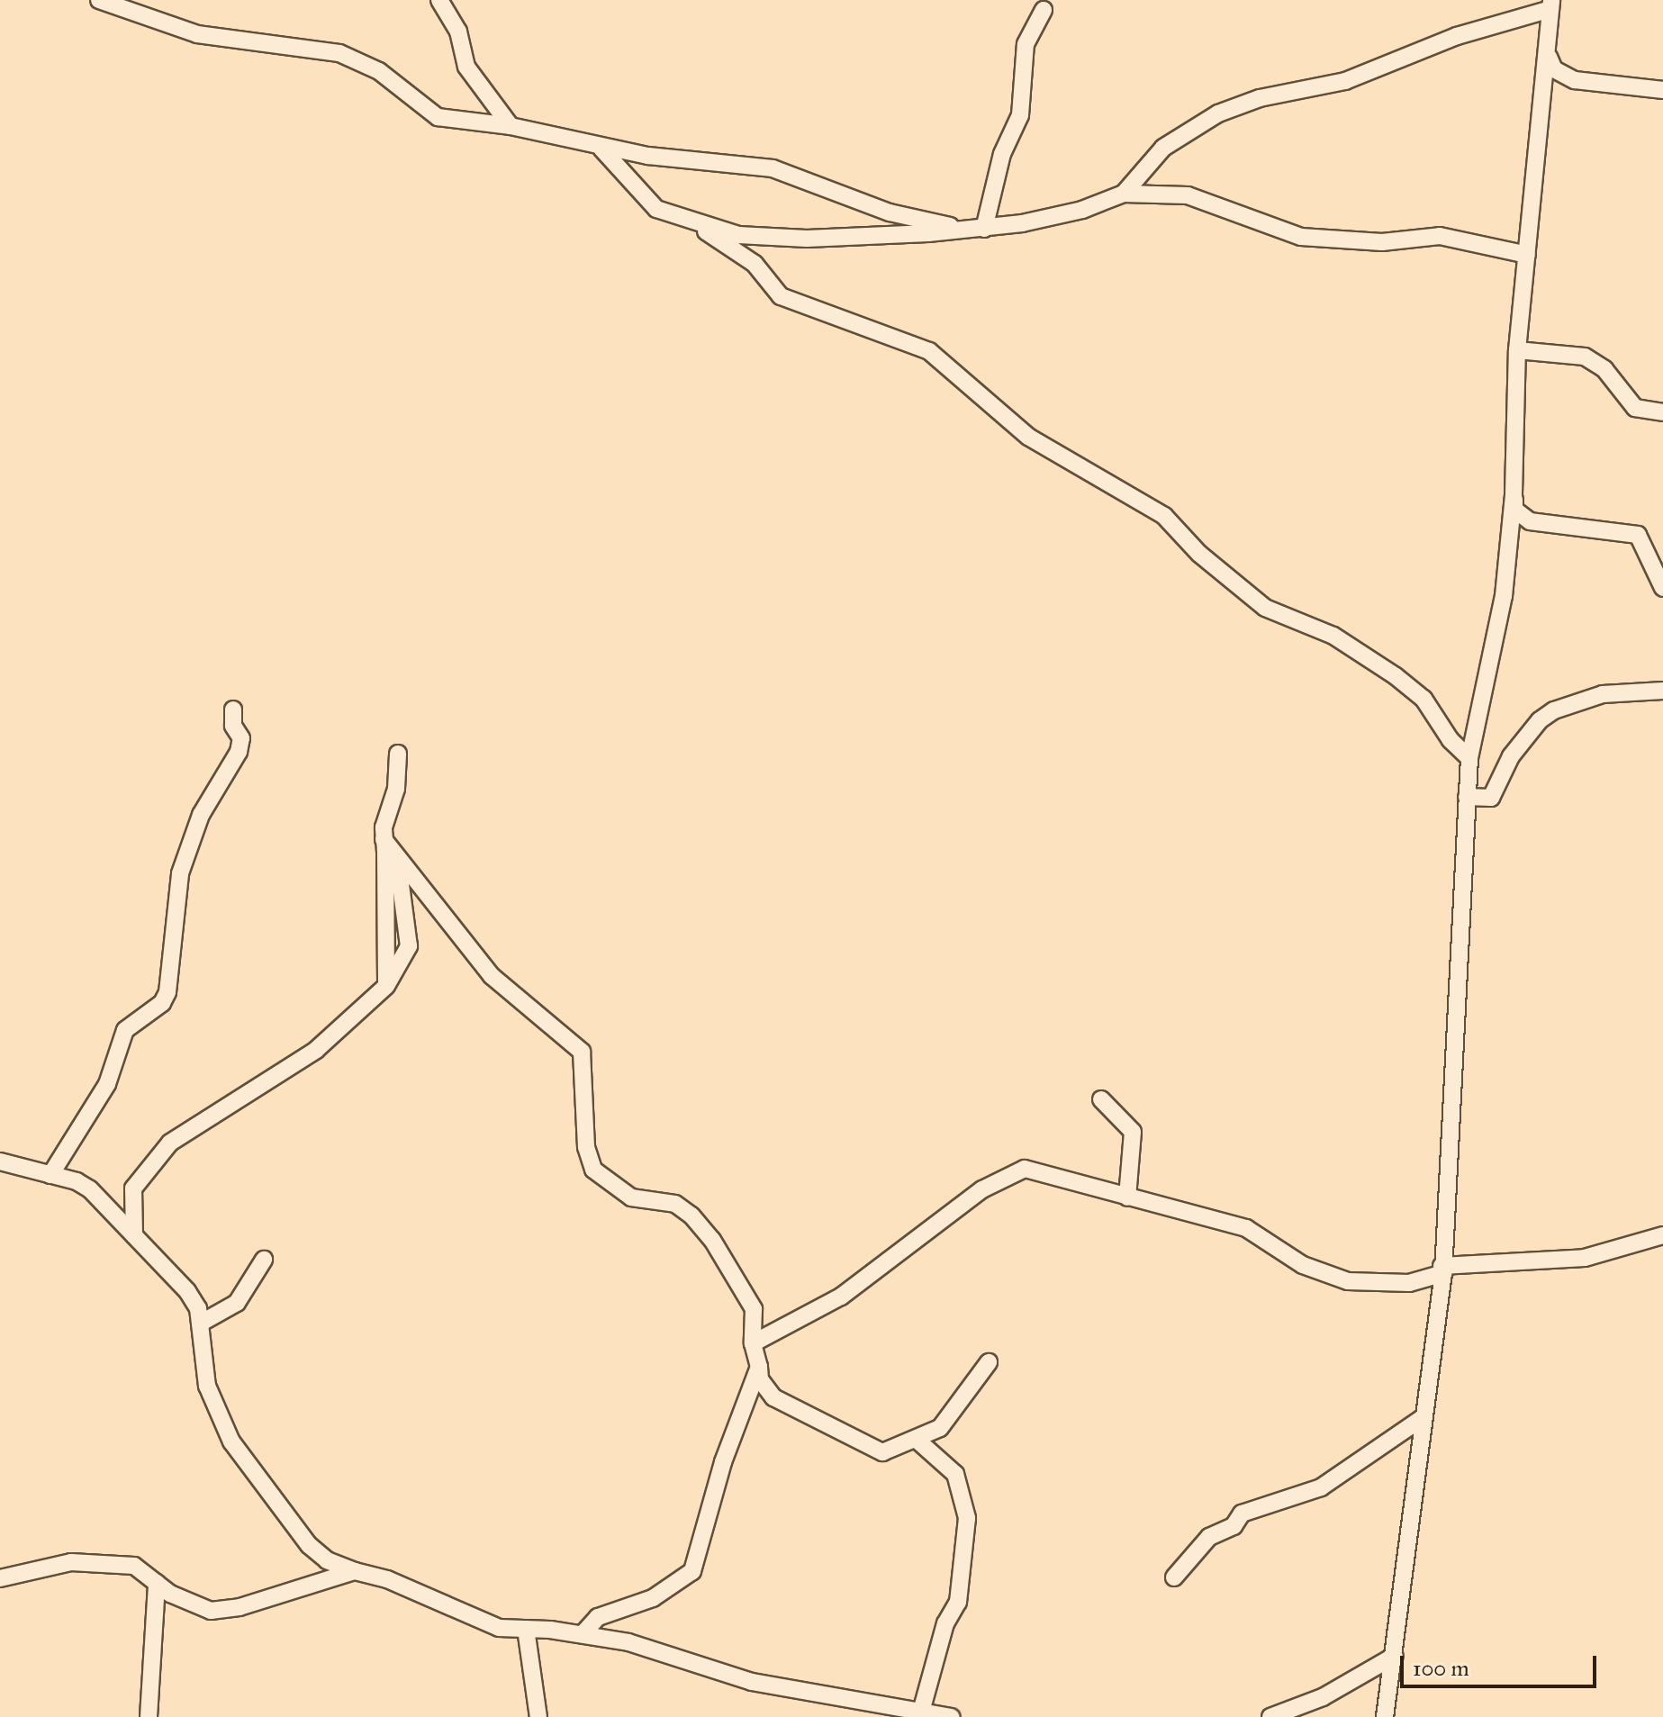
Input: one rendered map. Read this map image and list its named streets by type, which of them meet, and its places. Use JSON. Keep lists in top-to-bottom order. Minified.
{"scale_bar":"100 m"}
